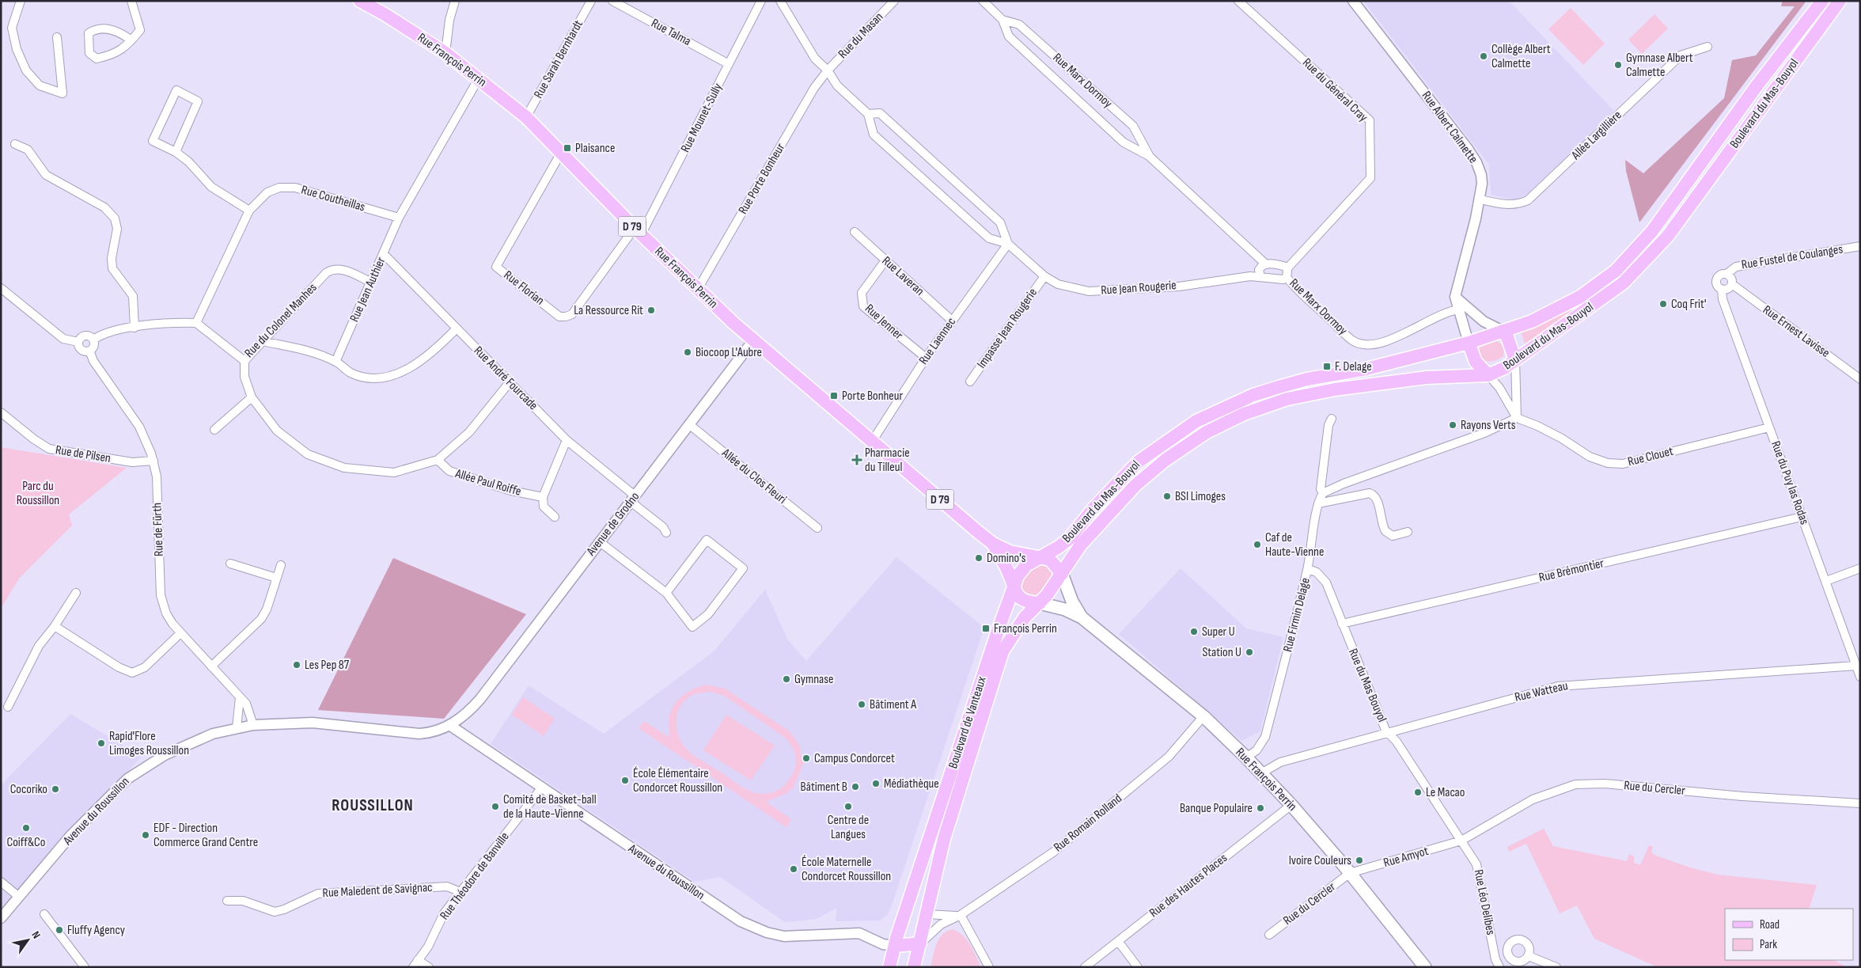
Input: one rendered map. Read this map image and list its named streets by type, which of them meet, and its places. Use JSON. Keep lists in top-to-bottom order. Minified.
{"streets":{"main road":["Rue François Perrin","Boulevard du Mas-Bouyol","Rue Albert Calmette","D 79","Boulevard de Vanteaux"],"street":["Rue Talma","Rue du Masan","Rue Sarah Bernhardt","Rue Marx Dormoy","Rue du Général Cray","Rue Mounet-Sully","Allée Largillière","Rue Porte Bonheur","Rue Coutheillas","Rue Fustel de Coulanges","Rue Laveran","Rue Florian","Rue Jean Rougerie","Rue Jean Authier","Rue du Colonel Manhes","Rue Jenner","Impasse Jean Rougerie","Rue Ernest Lavisse","Rue Laennec","Rue André Fourcade","Rue de Pilsen","Rue Clouet","Allée du Clos Fleuri","Allée Paul Roiffe","Rue du Puy las Rodas","Avenue de Grodno","Rue de Fürth","Rue Brémontier","Rue Firmin Delage","Rue du Mas Bouyol","Rue Watteau","Rue du Cercler","Avenue du Roussillon","Rue Romain Rolland","Rue Amyot","Rue Théodore de Banville","Rue des Hautes Places","Rue Maledent de Savignac","Rue Léo Delibes"]},"crossings":[["Rue Talma","Rue Mounet-Sully"],["Rue du Masan","Rue Porte Bonheur"],["Rue du Masan","Rue Jean Rougerie"],["Rue Sarah Bernhardt","Rue François Perrin"],["Rue François Perrin","Boulevard du Mas-Bouyol"],["Rue François Perrin","Rue Mounet-Sully"],["Rue François Perrin","Rue Porte Bonheur"],["Rue François Perrin","Rue Florian"],["Rue François Perrin","Rue Laennec"],["Rue François Perrin","Avenue de Grodno"],["Rue François Perrin","Rue Firmin Delage"],["Rue François Perrin","Rue Watteau"],["Rue François Perrin","Boulevard de Vanteaux"],["Rue François Perrin","Rue du Cercler"],["Rue François Perrin","Rue Romain Rolland"],["Rue François Perrin","Rue Amyot"],["Rue François Perrin","Rue des Hautes Places"],["Rue Marx Dormoy","Rue du Général Cray"],["Rue Marx Dormoy","Rue Albert Calmette"],["Rue Marx Dormoy","Rue Jean Rougerie"],["Rue du Général Cray","Rue Jean Rougerie"],["Boulevard du Mas-Bouyol","Rue Albert Calmette"],["Boulevard du Mas-Bouyol","Boulevard de Vanteaux"],["Rue Mounet-Sully","Rue Florian"],["Rue Albert Calmette","Allée Largillière"],["Rue Porte Bonheur","Rue Jean Rougerie"],["Rue Coutheillas","Rue Jean Authier"],["Rue Coutheillas","Rue du Colonel Manhes"],["Rue Fustel de Coulanges","Rue Ernest Lavisse"],["Rue Fustel de Coulanges","Rue du Puy las Rodas"],["Rue Laveran","Rue Jenner"],["Rue Laveran","Rue Laennec"],["Rue Jean Rougerie","Impasse Jean Rougerie"],["Rue Jean Rougerie","Rue Laennec"],["Rue Jean Authier","Rue du Colonel Manhes"],["Rue Jean Authier","Rue André Fourcade"],["Rue Jenner","Rue Laennec"],["Rue Ernest Lavisse","Rue du Puy las Rodas"],["Rue André Fourcade","Avenue de Grodno"],["Rue de Pilsen","Rue de Fürth"],["Rue Clouet","Rue du Puy las Rodas"],["Allée du Clos Fleuri","Avenue de Grodno"],["Rue du Puy las Rodas","Rue Brémontier"],["Rue du Puy las Rodas","Rue Watteau"],["Avenue de Grodno","Avenue du Roussillon"],["Rue de Fürth","Avenue du Roussillon"],["Rue Brémontier","Rue du Mas Bouyol"],["Rue Firmin Delage","Rue du Mas Bouyol"],["Rue du Mas Bouyol","Rue Watteau"],["Rue du Mas Bouyol","Rue du Cercler"],["Rue du Mas Bouyol","Rue Amyot"],["Rue du Mas Bouyol","Rue Léo Delibes"],["Boulevard de Vanteaux","Avenue du Roussillon"],["Boulevard de Vanteaux","Rue Romain Rolland"],["Rue du Cercler","Rue Amyot"],["Rue du Cercler","Rue Léo Delibes"],["Avenue du Roussillon","Rue Théodore de Banville"],["Rue Amyot","Rue Léo Delibes"],["Rue Théodore de Banville","Rue Maledent de Savignac"]],"districts":["ROUSSILLON"],"parks":["Parc du Roussillon"],"places":{"other":["Collège Albert Calmette","Gymnase Albert Calmette","Coq Frit'","La Ressource Rit","Biocoop L'Aubre","Rayons Verts","BSI Limoges","Caf de Haute-Vienne","Domino's","Super U","Station U","Les Pep 87","Gymnase","Bâtiment A","Rapid'Flore Limoges Roussillon","Campus Condorcet","École Élémentaire Condorcet Roussillon","Médiathèque","Bâtiment B","Cocoriko","Le Macao","Comité de Basket-ball de la Haute-Vienne","Centre de Langues","Banque Populaire","Coiff&Co","EDF - Direction Commerce Grand Centre","Ivoire Couleurs","École Maternelle Condorcet Roussillon","Fluffy Agency"],"transit":["Plaisance","F. Delage","Porte Bonheur","François Perrin"],"health":["Pharmacie du Tilleul"]},"legend":["Road","Park"],"north":"top right"}
